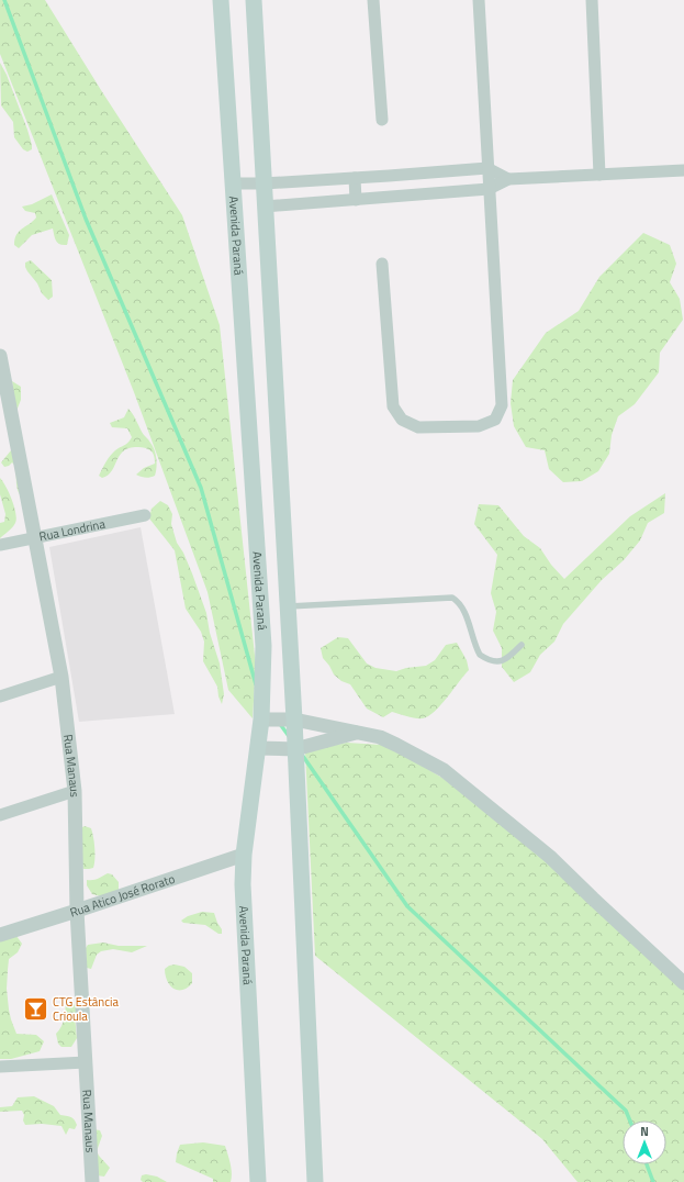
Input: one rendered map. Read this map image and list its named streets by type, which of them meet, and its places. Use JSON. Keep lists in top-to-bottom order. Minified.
{"streets":{"main road":["Avenida Paraná"],"street":["Rua Londrina","Rua Manaus","Rua Atico José Rorato"]},"crossings":[["Avenida Paraná","Rua Atico José Rorato"],["Rua Londrina","Rua Manaus"],["Rua Manaus","Rua Atico José Rorato"]],"places":{"bar":["CTG Estância Crioula"]},"north":"top"}
